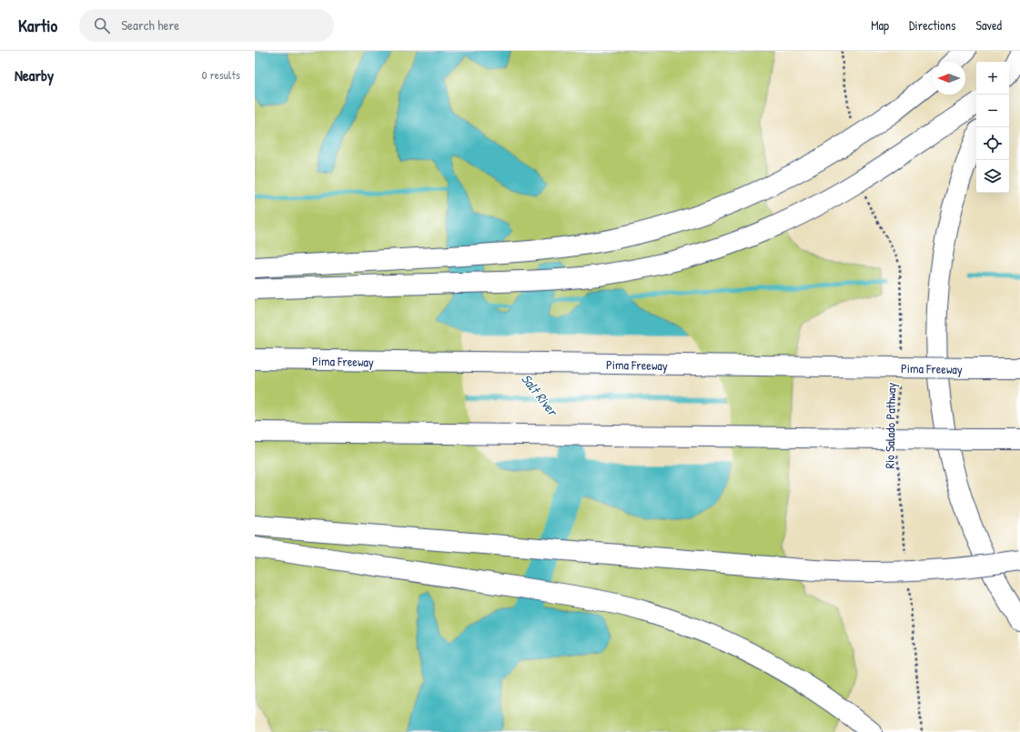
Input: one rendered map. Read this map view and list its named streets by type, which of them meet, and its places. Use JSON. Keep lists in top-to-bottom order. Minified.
{"streets":{"highway":["Pima Freeway"],"path":["Rio Salado Pathway"]},"water":["Salt River"],"north":"left","page":{"header":"Kartio","search":"Search here","nav":["Map","Directions","Saved"],"heading":["Nearby","0 results"],"map_buttons":["+","−"]}}
